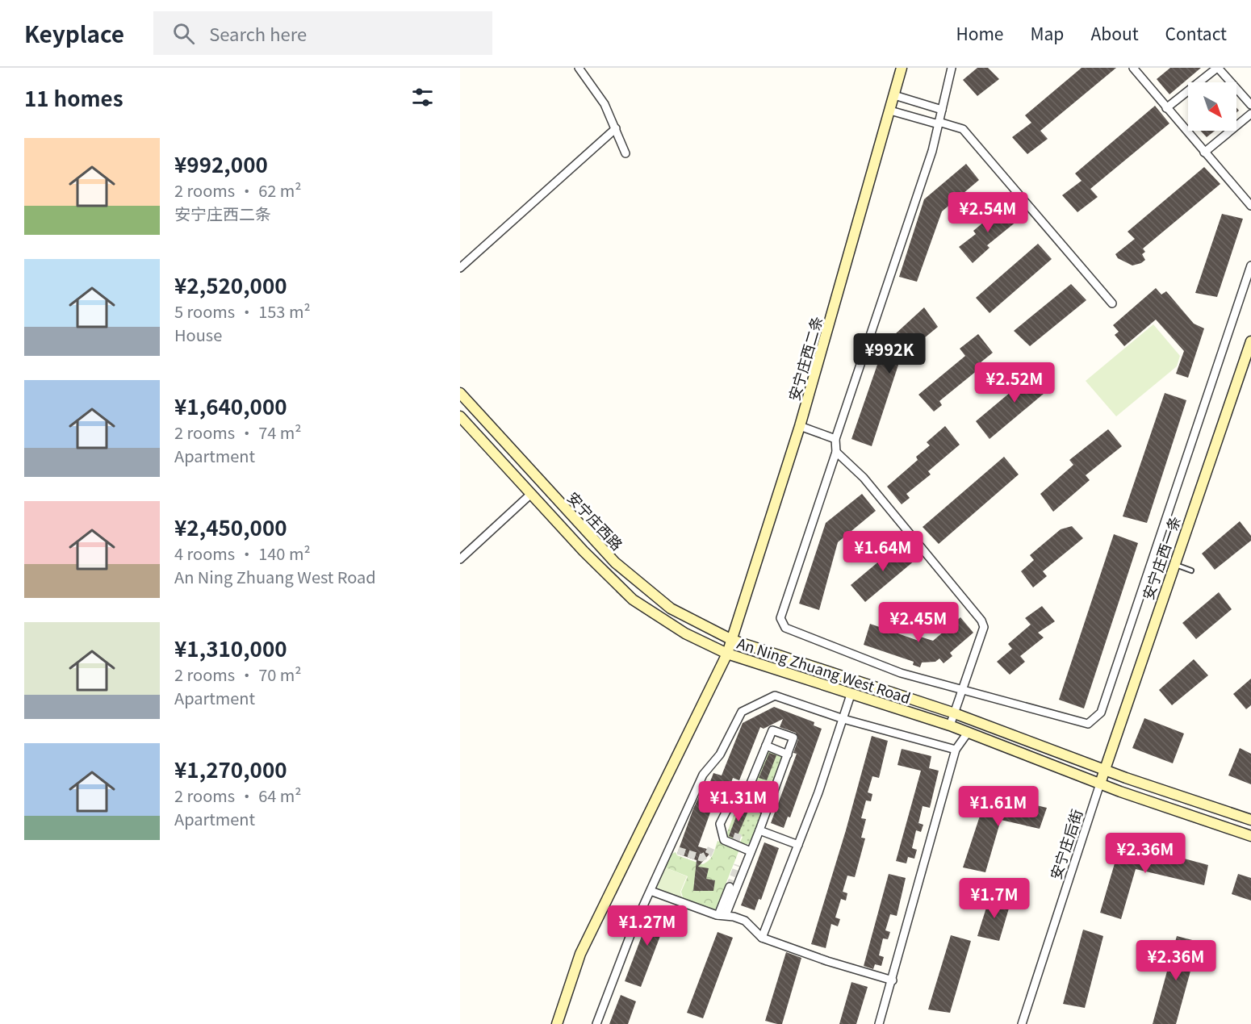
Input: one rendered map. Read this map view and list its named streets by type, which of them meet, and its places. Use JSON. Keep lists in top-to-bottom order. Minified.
{"streets":{"main road":["安宁庄西二条","安宁庄西路","安宁庄西一条","An Ning Zhuang West Road"],"street":["安宁庄后街"]},"crossings":[["安宁庄西二条","安宁庄西路"],["安宁庄西二条","An Ning Zhuang West Road"],["安宁庄西路","安宁庄西一条"],["安宁庄西一条","An Ning Zhuang West Road"],["安宁庄西一条","安宁庄后街"],["An Ning Zhuang West Road","安宁庄后街"]],"north":"bottom right","page":{"header":"Keyplace","search":"Search here","nav":["Home","Map","About","Contact"],"heading":"11 homes","list":[{"name":"¥992,000","note":"2 rooms · 62 m² · 安宁庄西二条"},{"name":"¥2,520,000","note":"5 rooms · 153 m² · House"},{"name":"¥1,640,000","note":"2 rooms · 74 m² · Apartment"},{"name":"¥2,450,000","note":"4 rooms · 140 m² · An Ning Zhuang West Road"},{"name":"¥1,310,000","note":"2 rooms · 70 m² · Apartment"},{"name":"¥1,270,000","note":"2 rooms · 64 m² · Apartment"}],"price":["¥2.54M","¥992K","¥2.52M","¥1.64M","¥2.45M","¥1.31M","¥1.61M","¥2.36M","¥1.7M","¥1.27M","¥2.36M"]}}
